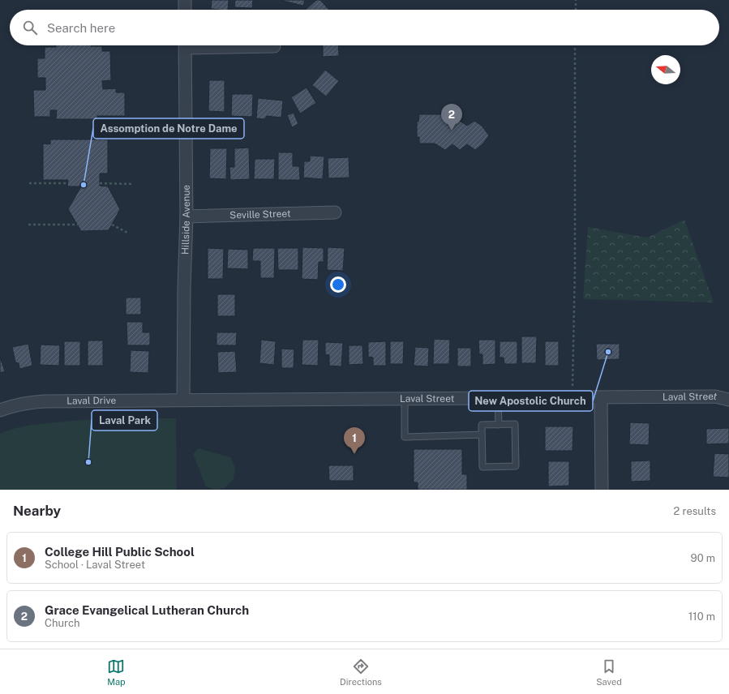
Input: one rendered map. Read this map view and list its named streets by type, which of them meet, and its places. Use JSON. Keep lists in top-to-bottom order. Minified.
{"streets":{"street":["Seville Street","Hillside Avenue","Laval Street","Laval Drive"]},"crossings":[["Seville Street","Hillside Avenue"],["Hillside Avenue","Laval Street"],["Hillside Avenue","Laval Drive"],["Laval Street","Laval Drive"]],"places":["Assomption de Notre Dame","New Apostolic Church","Laval Park"],"north":"left","page":{"search":"Search here","pins":["2","1"],"heading":["Nearby","2 results"],"list":[{"mark":"1","name":"College Hill Public School","note":"School · Laval Street","value":"90 m"},{"mark":"2","name":"Grace Evangelical Lutheran Church","note":"Church","value":"110 m"}],"nav":["Map","Directions","Saved"]}}
